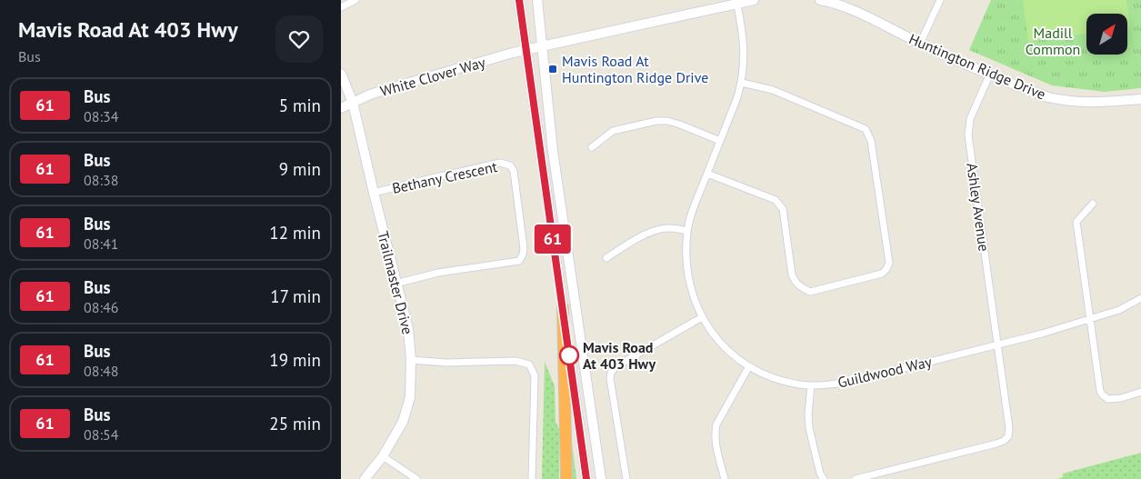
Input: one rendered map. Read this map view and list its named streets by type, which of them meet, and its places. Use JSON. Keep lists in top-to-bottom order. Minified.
{"streets":{"street":["Huntington Ridge Drive","White Clover Way","Bethany Crescent","Ashley Avenue","Trailmaster Drive","Guildwood Way"]},"crossings":[["Huntington Ridge Drive","Ashley Avenue"],["White Clover Way","Trailmaster Drive"],["Bethany Crescent","Trailmaster Drive"],["Ashley Avenue","Guildwood Way"]],"parks":["Madill Common"],"places":{"transit":["Mavis Road At Huntington Ridge Drive"],"other":["Mavis Road At 403 Hwy"]},"lines":["bus line 61"],"north":"top right","page":{"heading":["Mavis Road At 403 Hwy","Bus"],"on_map":"61","list":[{"mark":"61","name":"Bus","note":"08:34","value":"5 min"},{"mark":"61","name":"Bus","note":"08:38","value":"9 min"},{"mark":"61","name":"Bus","note":"08:41","value":"12 min"},{"mark":"61","name":"Bus","note":"08:46","value":"17 min"},{"mark":"61","name":"Bus","note":"08:48","value":"19 min"},{"mark":"61","name":"Bus","note":"08:54","value":"25 min"}]}}
